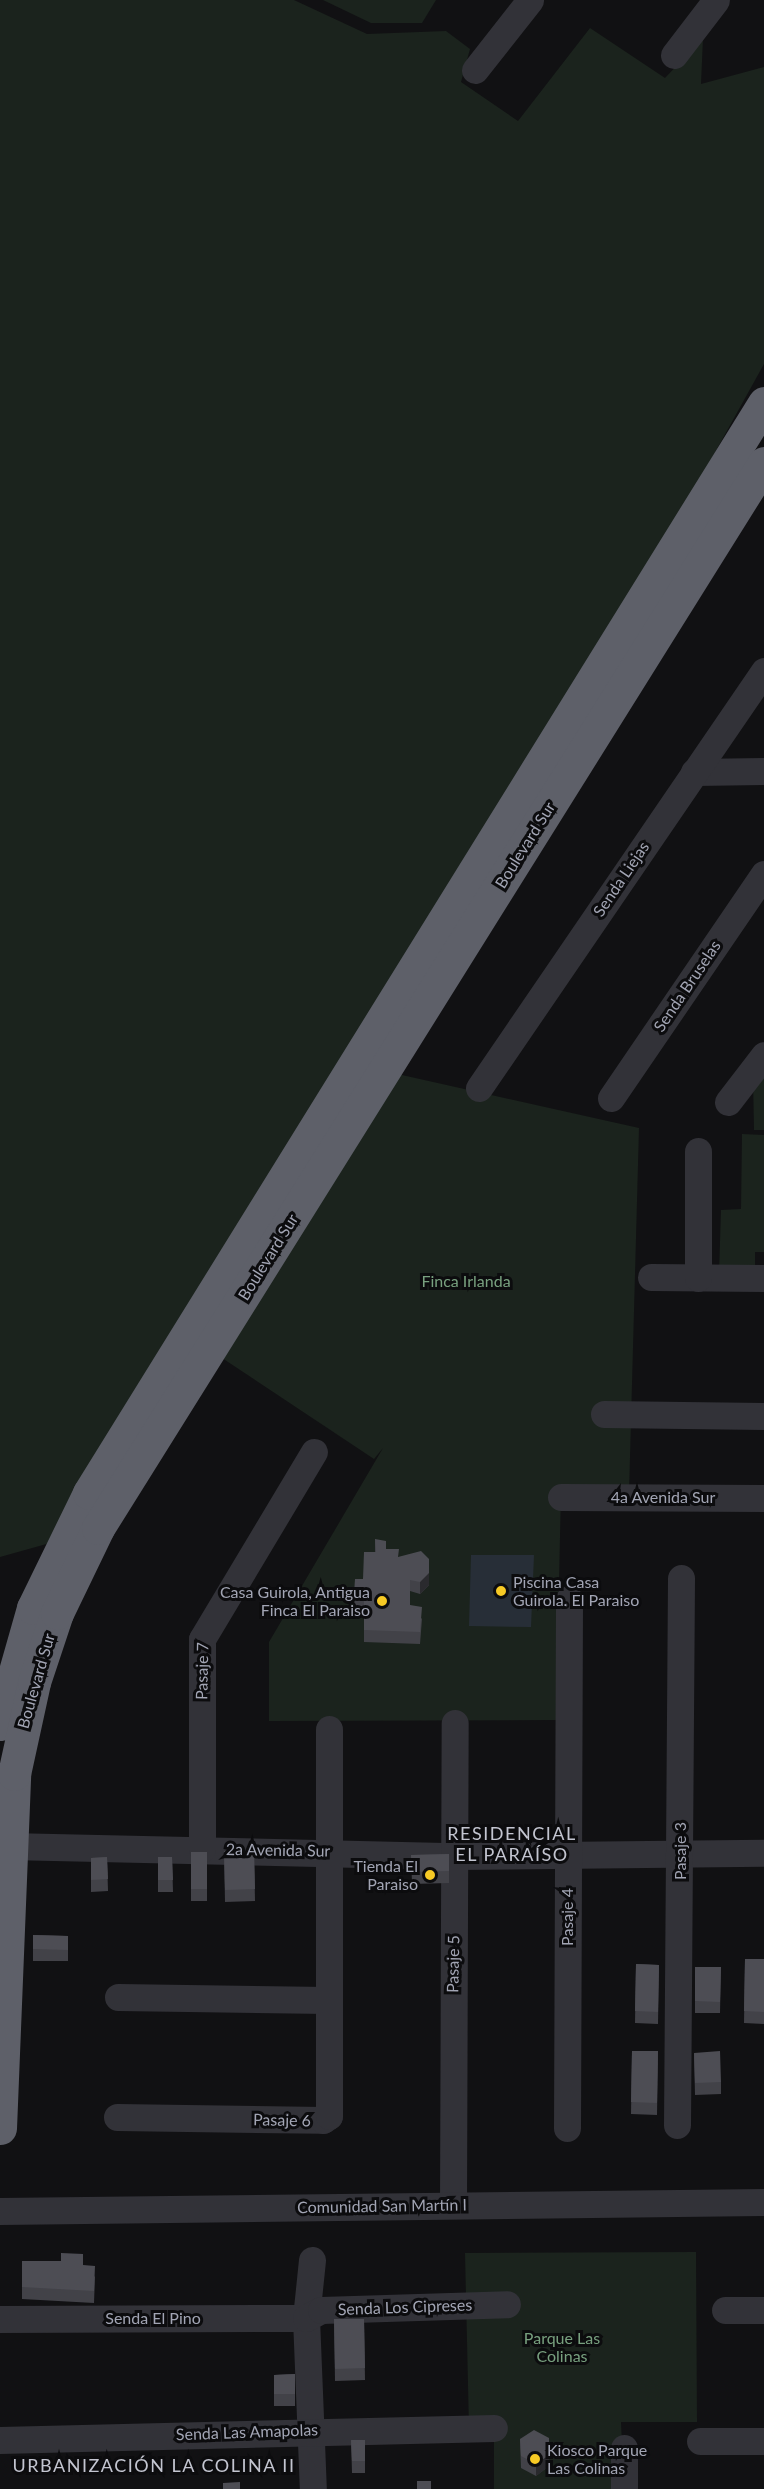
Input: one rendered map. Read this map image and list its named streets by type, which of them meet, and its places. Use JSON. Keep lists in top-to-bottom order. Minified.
{"streets":{"highway":["Boulevard Sur"],"street":["Senda Liejas","Senda Bruselas","4a Avenida Sur","Pasaje 7","2a Avenida Sur","Pasaje 3","Pasaje 4","Pasaje 5","Pasaje 6","Comunidad San Martín I","Senda Los Cipreses","Senda El Pino","Senda Las Amapolas"]},"crossings":[["Boulevard Sur","2a Avenida Sur"],["Pasaje 7","2a Avenida Sur"],["2a Avenida Sur","Pasaje 3"],["2a Avenida Sur","Pasaje 4"],["2a Avenida Sur","Pasaje 5"],["2a Avenida Sur","Pasaje 6"],["Pasaje 5","Comunidad San Martín I"],["Senda Los Cipreses","Senda El Pino"]],"districts":["RESIDENCIAL EL PARAÍSO","URBANIZACIÓN LA COLINA II"],"parks":["Finca Irlanda","Parque Las Colinas"],"places":["Piscina Casa Guirola. El Paraiso","Casa Guirola, Antigua Finca El Paraiso","Tienda El Paraiso","Kiosco Parque Las Colinas"]}
